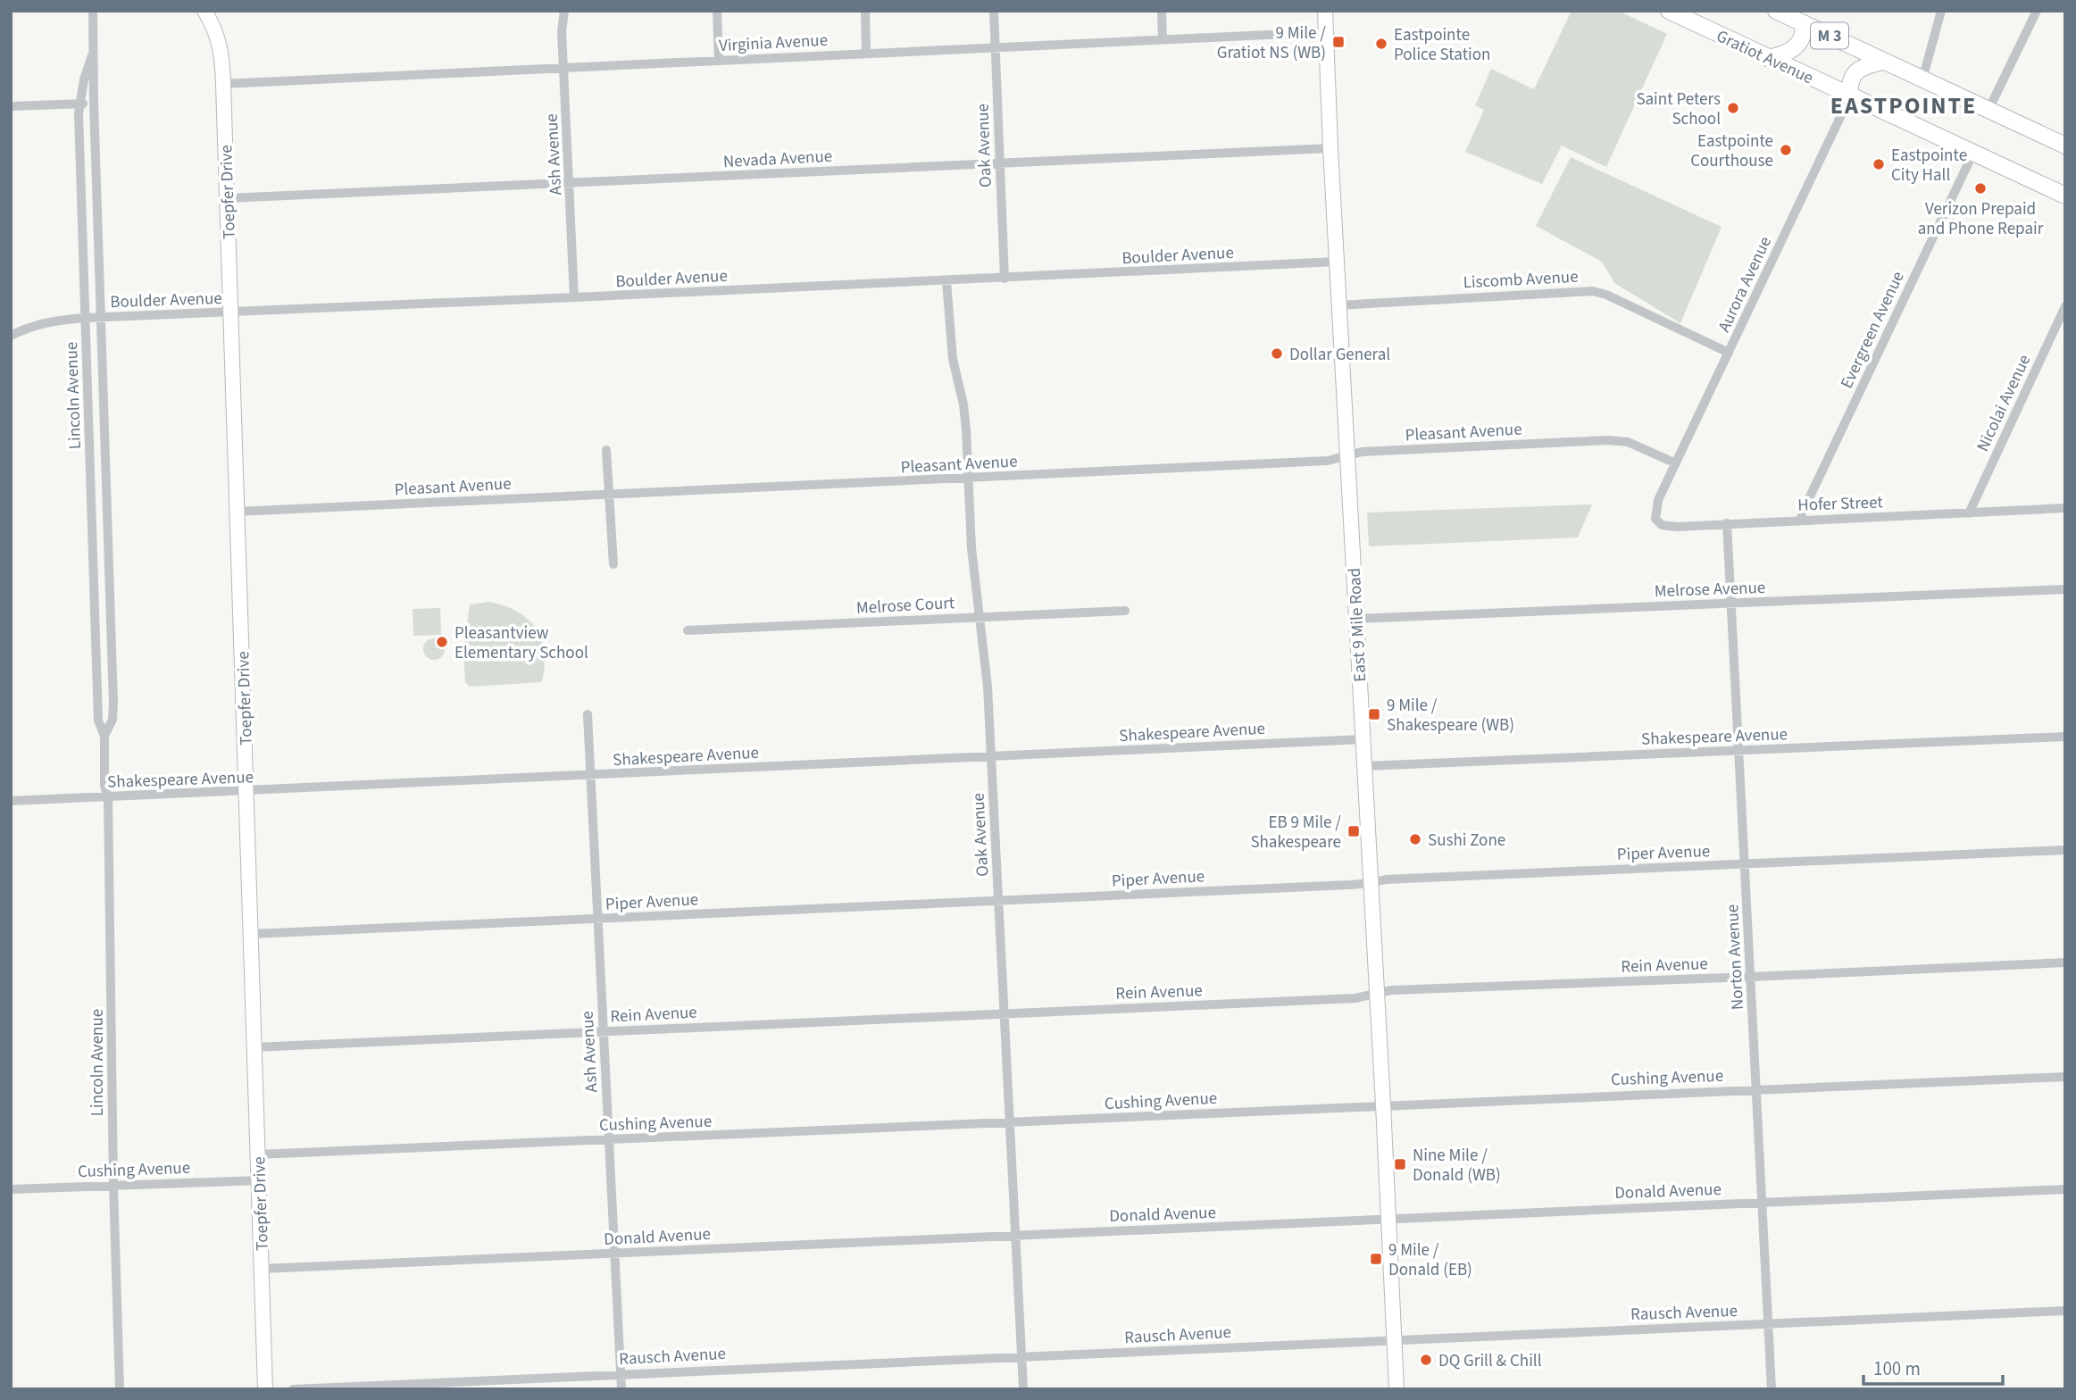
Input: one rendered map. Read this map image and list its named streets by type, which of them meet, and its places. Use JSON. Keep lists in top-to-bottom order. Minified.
{"streets":{"main road":["M 3","Gratiot Avenue","Toepfer Drive","East 9 Mile Road"],"street":["Virginia Avenue","Oak Avenue","Ash Avenue","Nevada Avenue","Boulder Avenue","Liscomb Avenue","Aurora Avenue","Evergreen Avenue","Lincoln Avenue","Nicolai Avenue","Pleasant Avenue","Hofer Street","Melrose Avenue","Melrose Court","Shakespeare Avenue","Piper Avenue","Norton Avenue","Rein Avenue","Cushing Avenue","Donald Avenue","Rausch Avenue"]},"crossings":[["Virginia Avenue","Oak Avenue"],["Virginia Avenue","Ash Avenue"],["Virginia Avenue","Toepfer Drive"],["Virginia Avenue","East 9 Mile Road"],["Gratiot Avenue","Aurora Avenue"],["Gratiot Avenue","Evergreen Avenue"],["Oak Avenue","Nevada Avenue"],["Oak Avenue","Boulder Avenue"],["Oak Avenue","Pleasant Avenue"],["Oak Avenue","Melrose Court"],["Oak Avenue","Shakespeare Avenue"],["Oak Avenue","Piper Avenue"],["Oak Avenue","Rein Avenue"],["Oak Avenue","Cushing Avenue"],["Oak Avenue","Donald Avenue"],["Oak Avenue","Rausch Avenue"],["Ash Avenue","Nevada Avenue"],["Ash Avenue","Boulder Avenue"],["Ash Avenue","Shakespeare Avenue"],["Ash Avenue","Piper Avenue"],["Ash Avenue","Rein Avenue"],["Ash Avenue","Cushing Avenue"],["Ash Avenue","Donald Avenue"],["Ash Avenue","Rausch Avenue"],["Nevada Avenue","Toepfer Drive"],["Nevada Avenue","East 9 Mile Road"],["Toepfer Drive","Boulder Avenue"],["Toepfer Drive","Pleasant Avenue"],["Toepfer Drive","Shakespeare Avenue"],["Toepfer Drive","Piper Avenue"],["Toepfer Drive","Rein Avenue"],["Toepfer Drive","Cushing Avenue"],["Toepfer Drive","Donald Avenue"],["Boulder Avenue","Lincoln Avenue"],["Boulder Avenue","East 9 Mile Road"],["Liscomb Avenue","Aurora Avenue"],["Liscomb Avenue","East 9 Mile Road"],["Aurora Avenue","Pleasant Avenue"],["Aurora Avenue","Hofer Street"],["Evergreen Avenue","Hofer Street"],["Lincoln Avenue","Shakespeare Avenue"],["Lincoln Avenue","Cushing Avenue"],["Nicolai Avenue","Hofer Street"],["Pleasant Avenue","East 9 Mile Road"],["Hofer Street","Norton Avenue"],["Melrose Avenue","East 9 Mile Road"],["Melrose Avenue","Norton Avenue"],["East 9 Mile Road","Shakespeare Avenue"],["East 9 Mile Road","Piper Avenue"],["East 9 Mile Road","Rein Avenue"],["East 9 Mile Road","Cushing Avenue"],["East 9 Mile Road","Donald Avenue"],["East 9 Mile Road","Rausch Avenue"],["Shakespeare Avenue","Norton Avenue"],["Piper Avenue","Norton Avenue"],["Norton Avenue","Rein Avenue"],["Norton Avenue","Cushing Avenue"],["Norton Avenue","Donald Avenue"],["Norton Avenue","Rausch Avenue"]],"districts":["EASTPOINTE"],"places":{"transit":["9 Mile / Gratiot NS (WB)","9 Mile / Shakespeare (WB)","EB 9 Mile / Shakespeare","Nine Mile / Donald (WB)","9 Mile / Donald (EB)"],"other":["Eastpointe Police Station","Saint Peters School","Eastpointe Courthouse","Eastpointe City Hall","Verizon Prepaid and Phone Repair","Dollar General","Pleasantview Elementary School","Sushi Zone","DQ Grill & Chill"]},"scale_bar":"100 m"}
